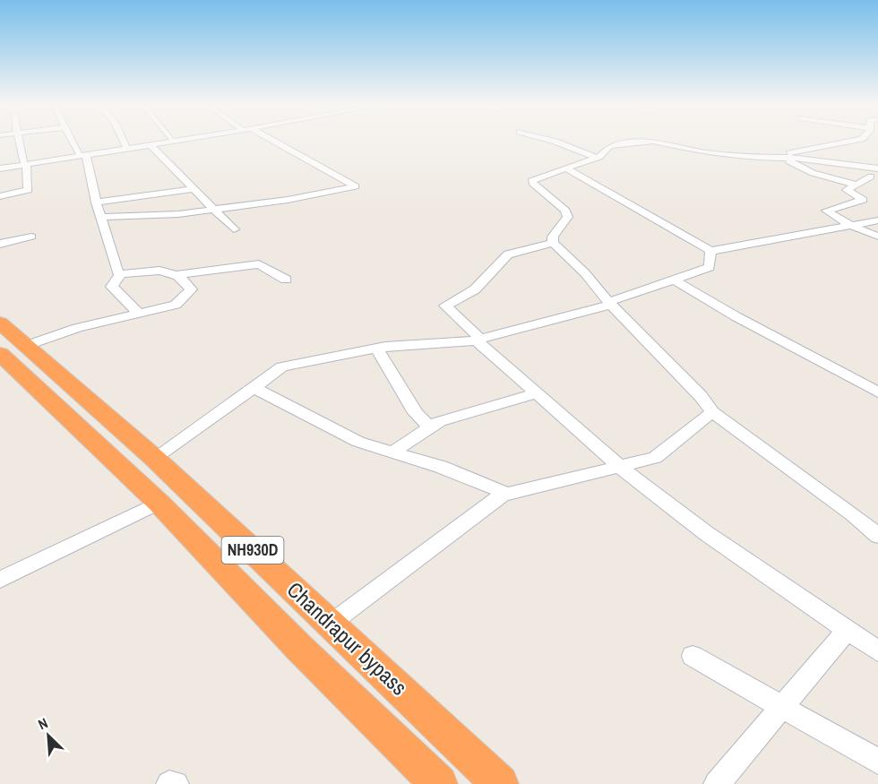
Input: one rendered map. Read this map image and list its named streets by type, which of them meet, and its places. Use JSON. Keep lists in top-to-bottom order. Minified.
{"streets":{"highway":["NH930D","Chandrapur bypass"]},"north":"top left"}
